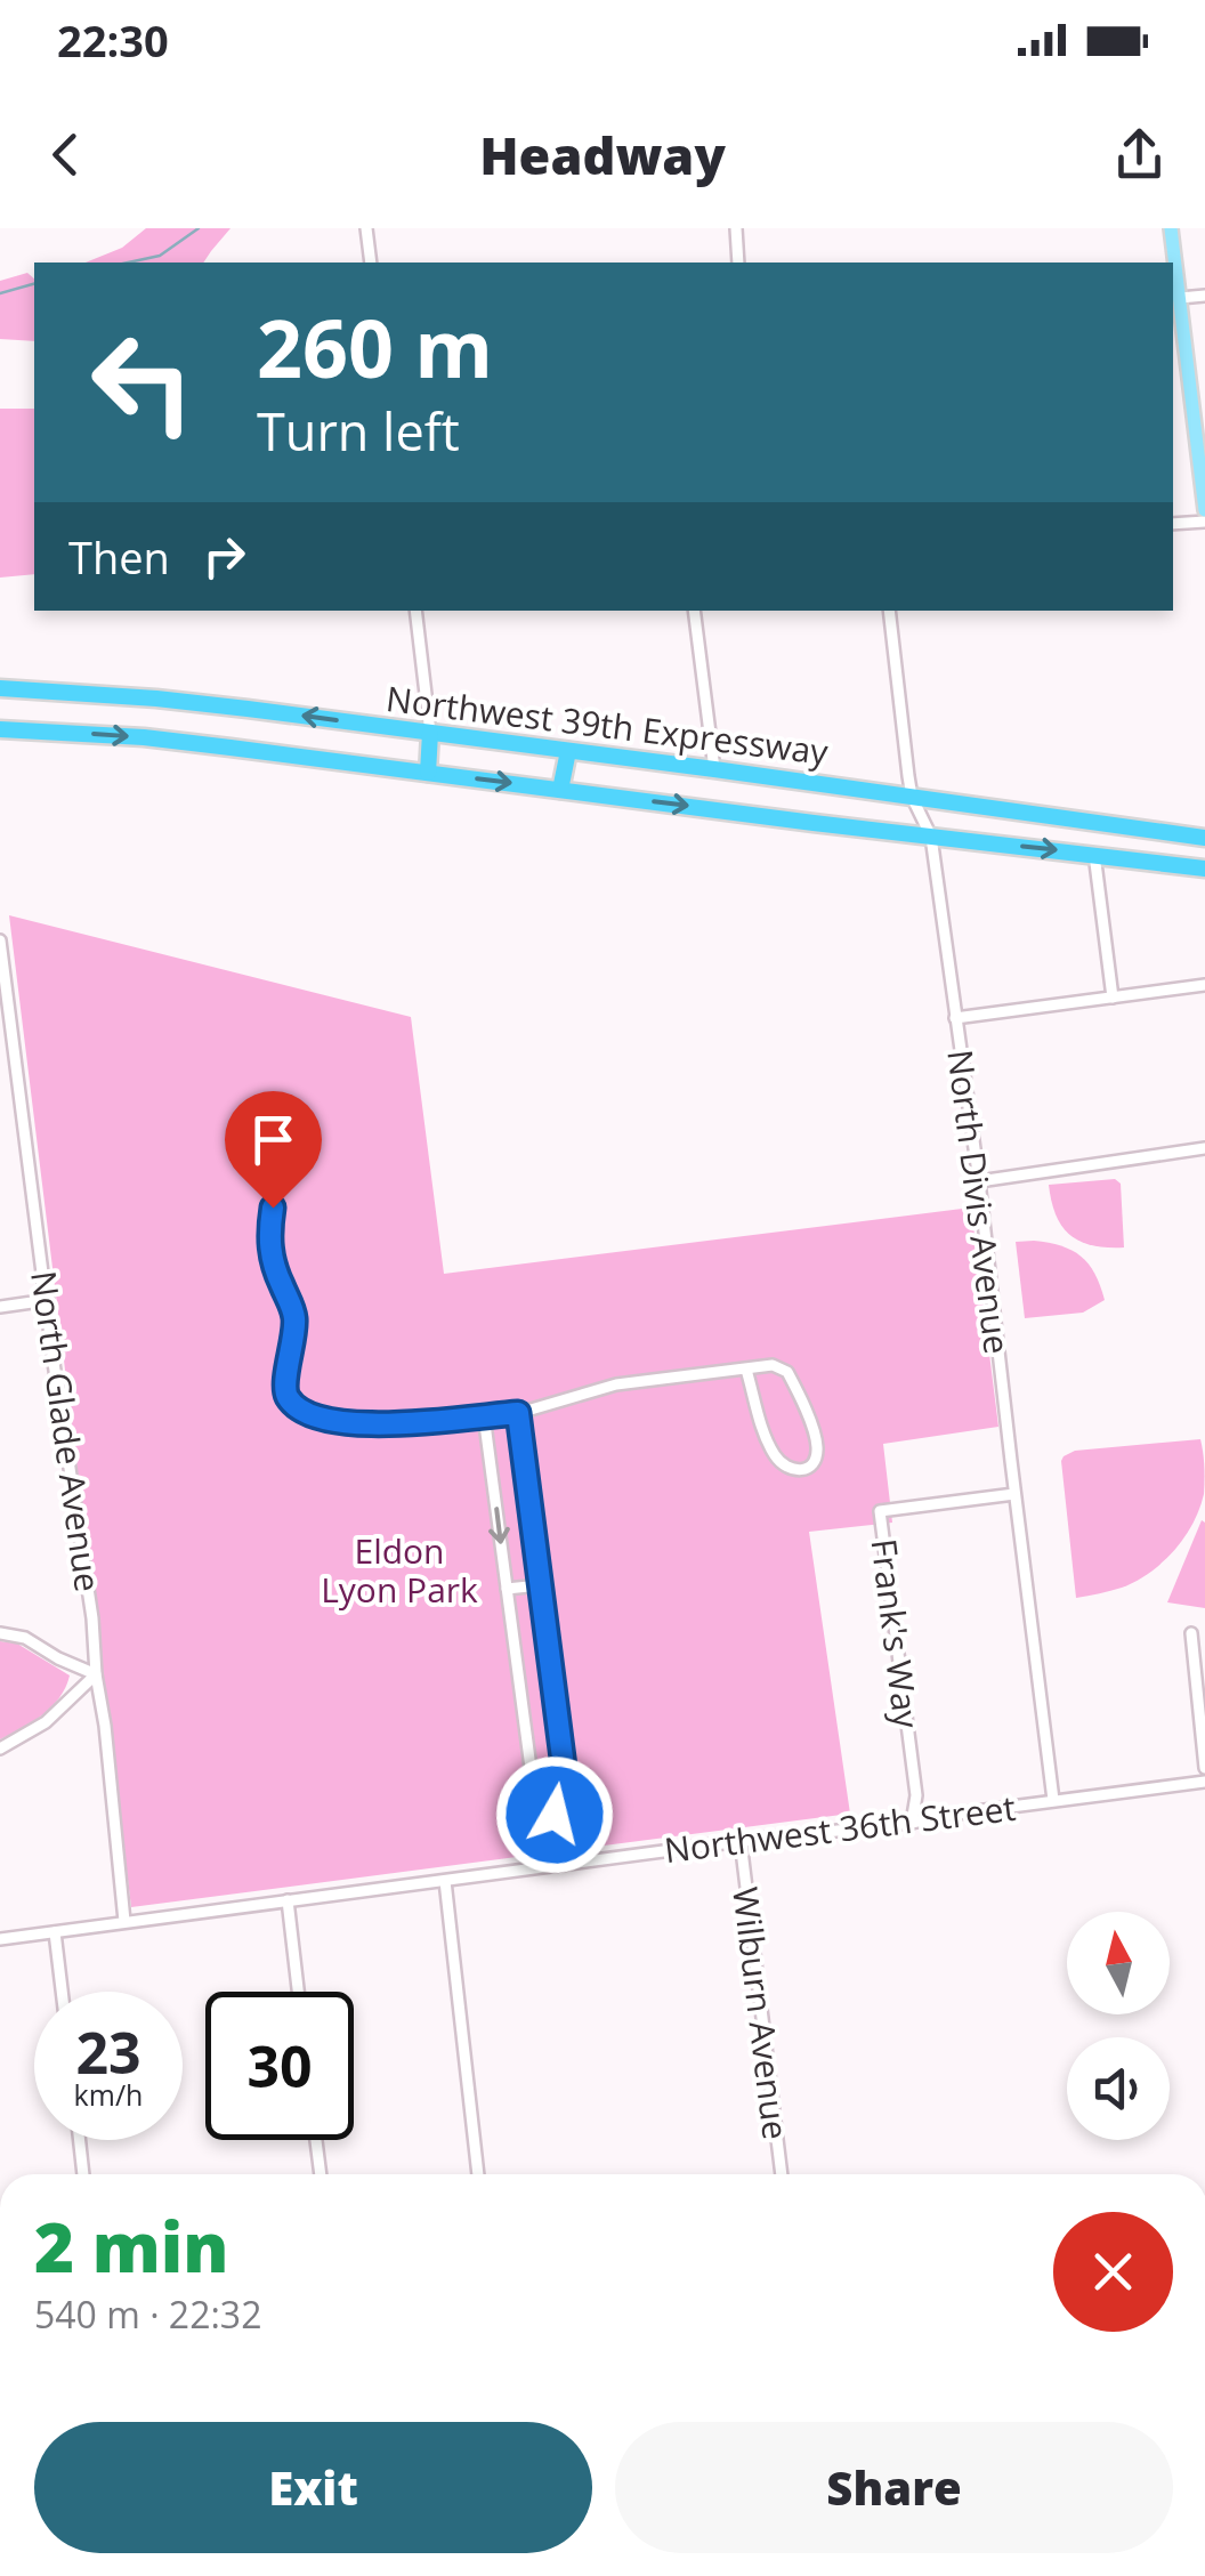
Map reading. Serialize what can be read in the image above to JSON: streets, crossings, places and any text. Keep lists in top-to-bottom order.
{
  "streets": {
    "highway": ["Northwest 39th Expressway"],
    "street": [
      "North Divis Avenue",
      "North Glade Avenue",
      "Frank's Way",
      "Northwest 36th Street",
      "Wilburn Avenue"
    ]
  },
  "crossings": [
    ["Northwest 39th Expressway", "North Divis Avenue"],
    ["North Divis Avenue", "Frank's Way"],
    ["North Divis Avenue", "Northwest 36th Street"],
    ["North Glade Avenue", "Northwest 36th Street"],
    ["Frank's Way", "Northwest 36th Street"],
    ["Northwest 36th Street", "Wilburn Avenue"]
  ],
  "parks": ["Eldon Lyon Park"],
  "north": "top",
  "page": {
    "status": "22:30",
    "header": "Headway",
    "turn": ["260 m", "Turn left"],
    "then": "Then",
    "speed": "23 km/h",
    "limit": "30",
    "heading": ["2 min", "540 m · 22:32"],
    "buttons": ["Exit", "Share"]
  }
}
